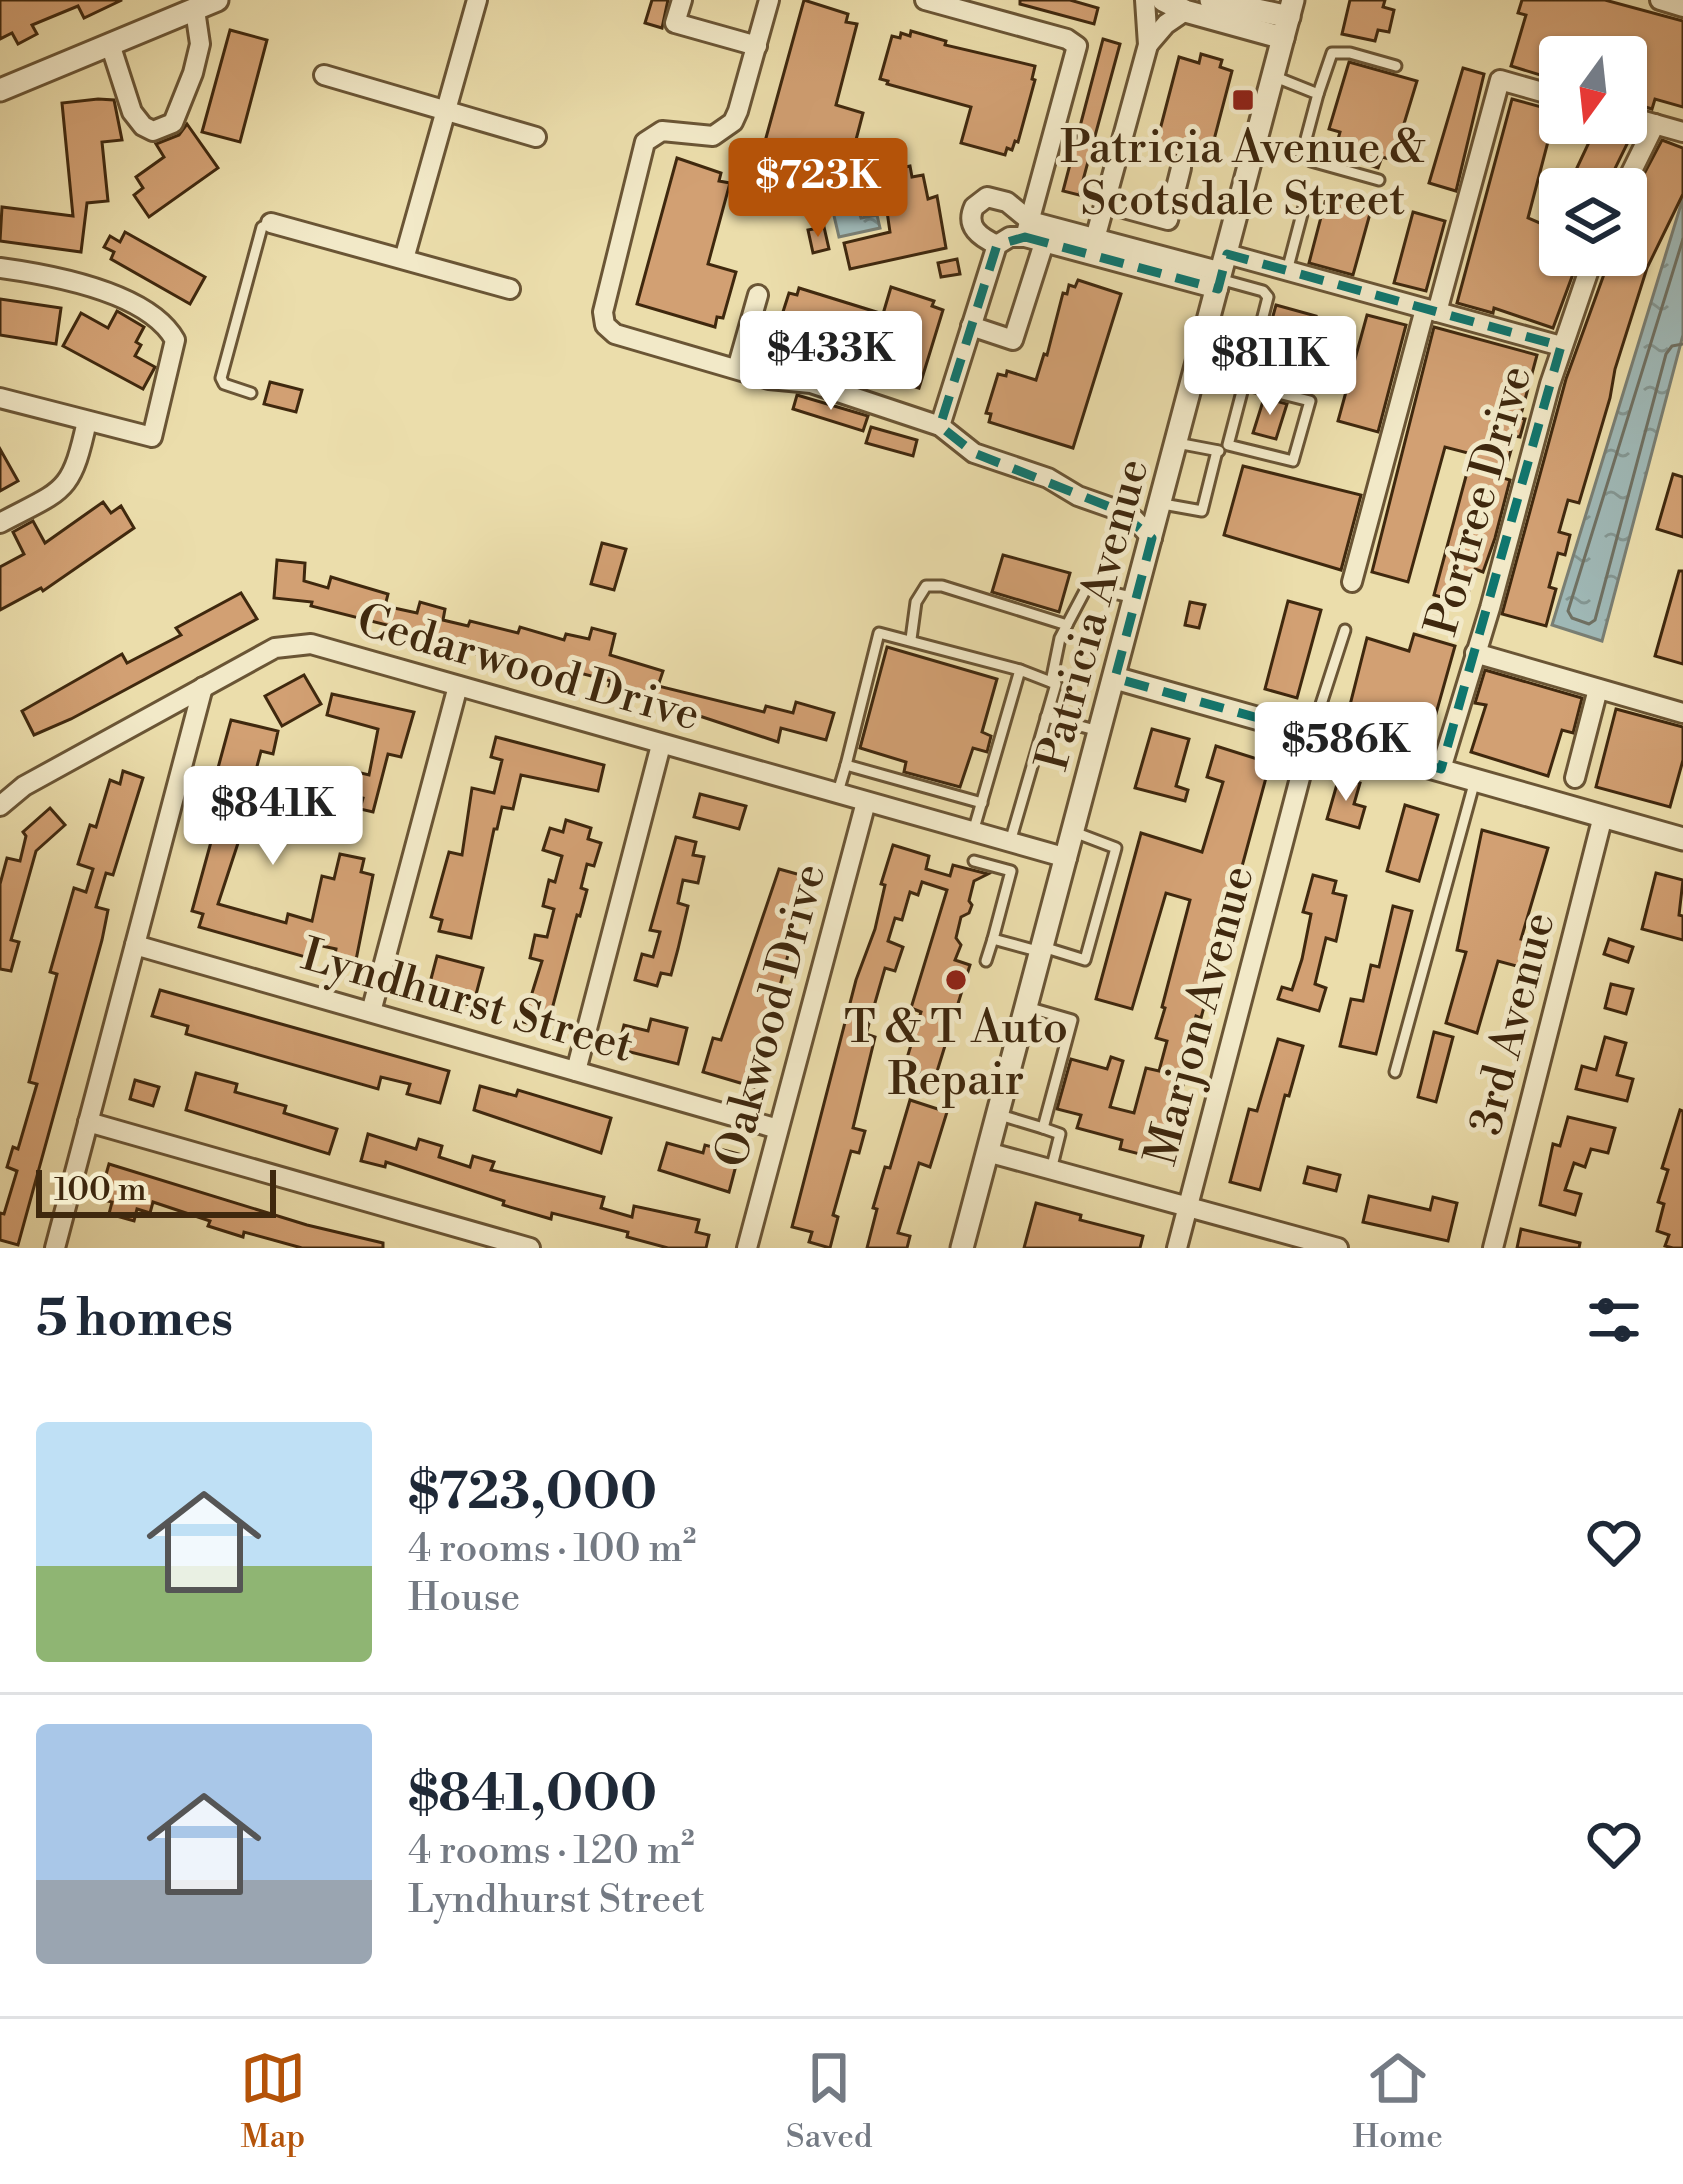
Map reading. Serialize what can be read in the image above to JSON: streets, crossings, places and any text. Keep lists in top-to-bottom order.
{
  "streets": {
    "street": [
      "Portree Drive",
      "Patricia Avenue",
      "Cedarwood Drive",
      "Lyndhurst Street",
      "Oakwood Drive",
      "Marjon Avenue",
      "3rd Avenue"
    ]
  },
  "crossings": [
    ["Patricia Avenue", "Cedarwood Drive"],
    ["Cedarwood Drive", "Oakwood Drive"],
    ["Lyndhurst Street", "Oakwood Drive"]
  ],
  "places": {
    "transit": ["Patricia Avenue & Scotsdale Street"],
    "other": ["T & T Auto Repair"]
  },
  "scale_bar": "100 m",
  "north": "bottom",
  "page": {
    "price": [
      "$723K",
      "$433K",
      "$811K",
      "$586K",
      "$841K"
    ],
    "scale": "100 m",
    "heading": "5 homes",
    "list": [
      {
        "name": "$723,000",
        "note": "4 rooms · 100 m² · House"
      },
      {
        "name": "$841,000",
        "note": "4 rooms · 120 m² · Lyndhurst Street"
      }
    ],
    "tabs": ["Map", "Saved", "Home"]
  }
}
